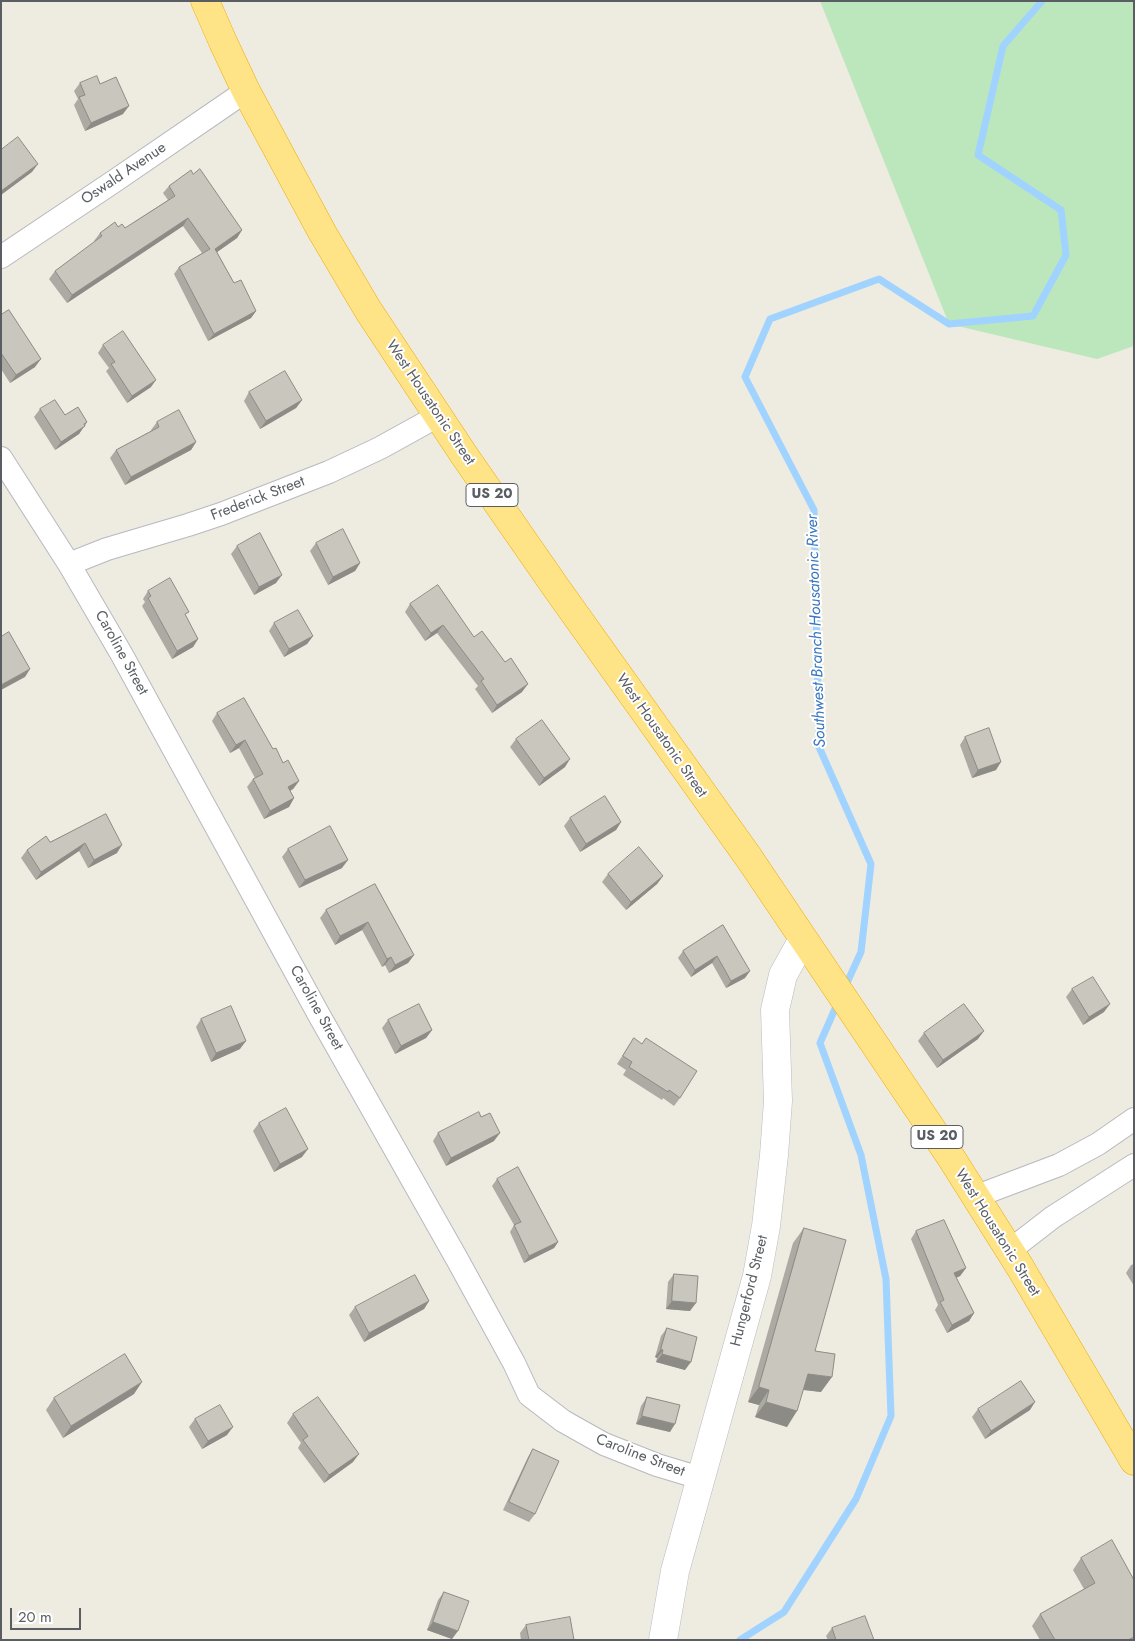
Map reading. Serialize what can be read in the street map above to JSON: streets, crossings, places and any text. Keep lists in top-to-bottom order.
{
  "streets": {
    "highway": ["West Housatonic Street", "US 20"],
    "street": [
      "Oswald Avenue",
      "Frederick Street",
      "Caroline Street",
      "Hungerford Street"
    ]
  },
  "crossings": [
    ["Oswald Avenue", "West Housatonic Street"],
    ["West Housatonic Street", "Frederick Street"],
    ["West Housatonic Street", "Hungerford Street"],
    ["Frederick Street", "Caroline Street"],
    ["Caroline Street", "Hungerford Street"]
  ],
  "water": ["Southwest Branch Housatonic River"],
  "scale_bar": "20 m"
}
